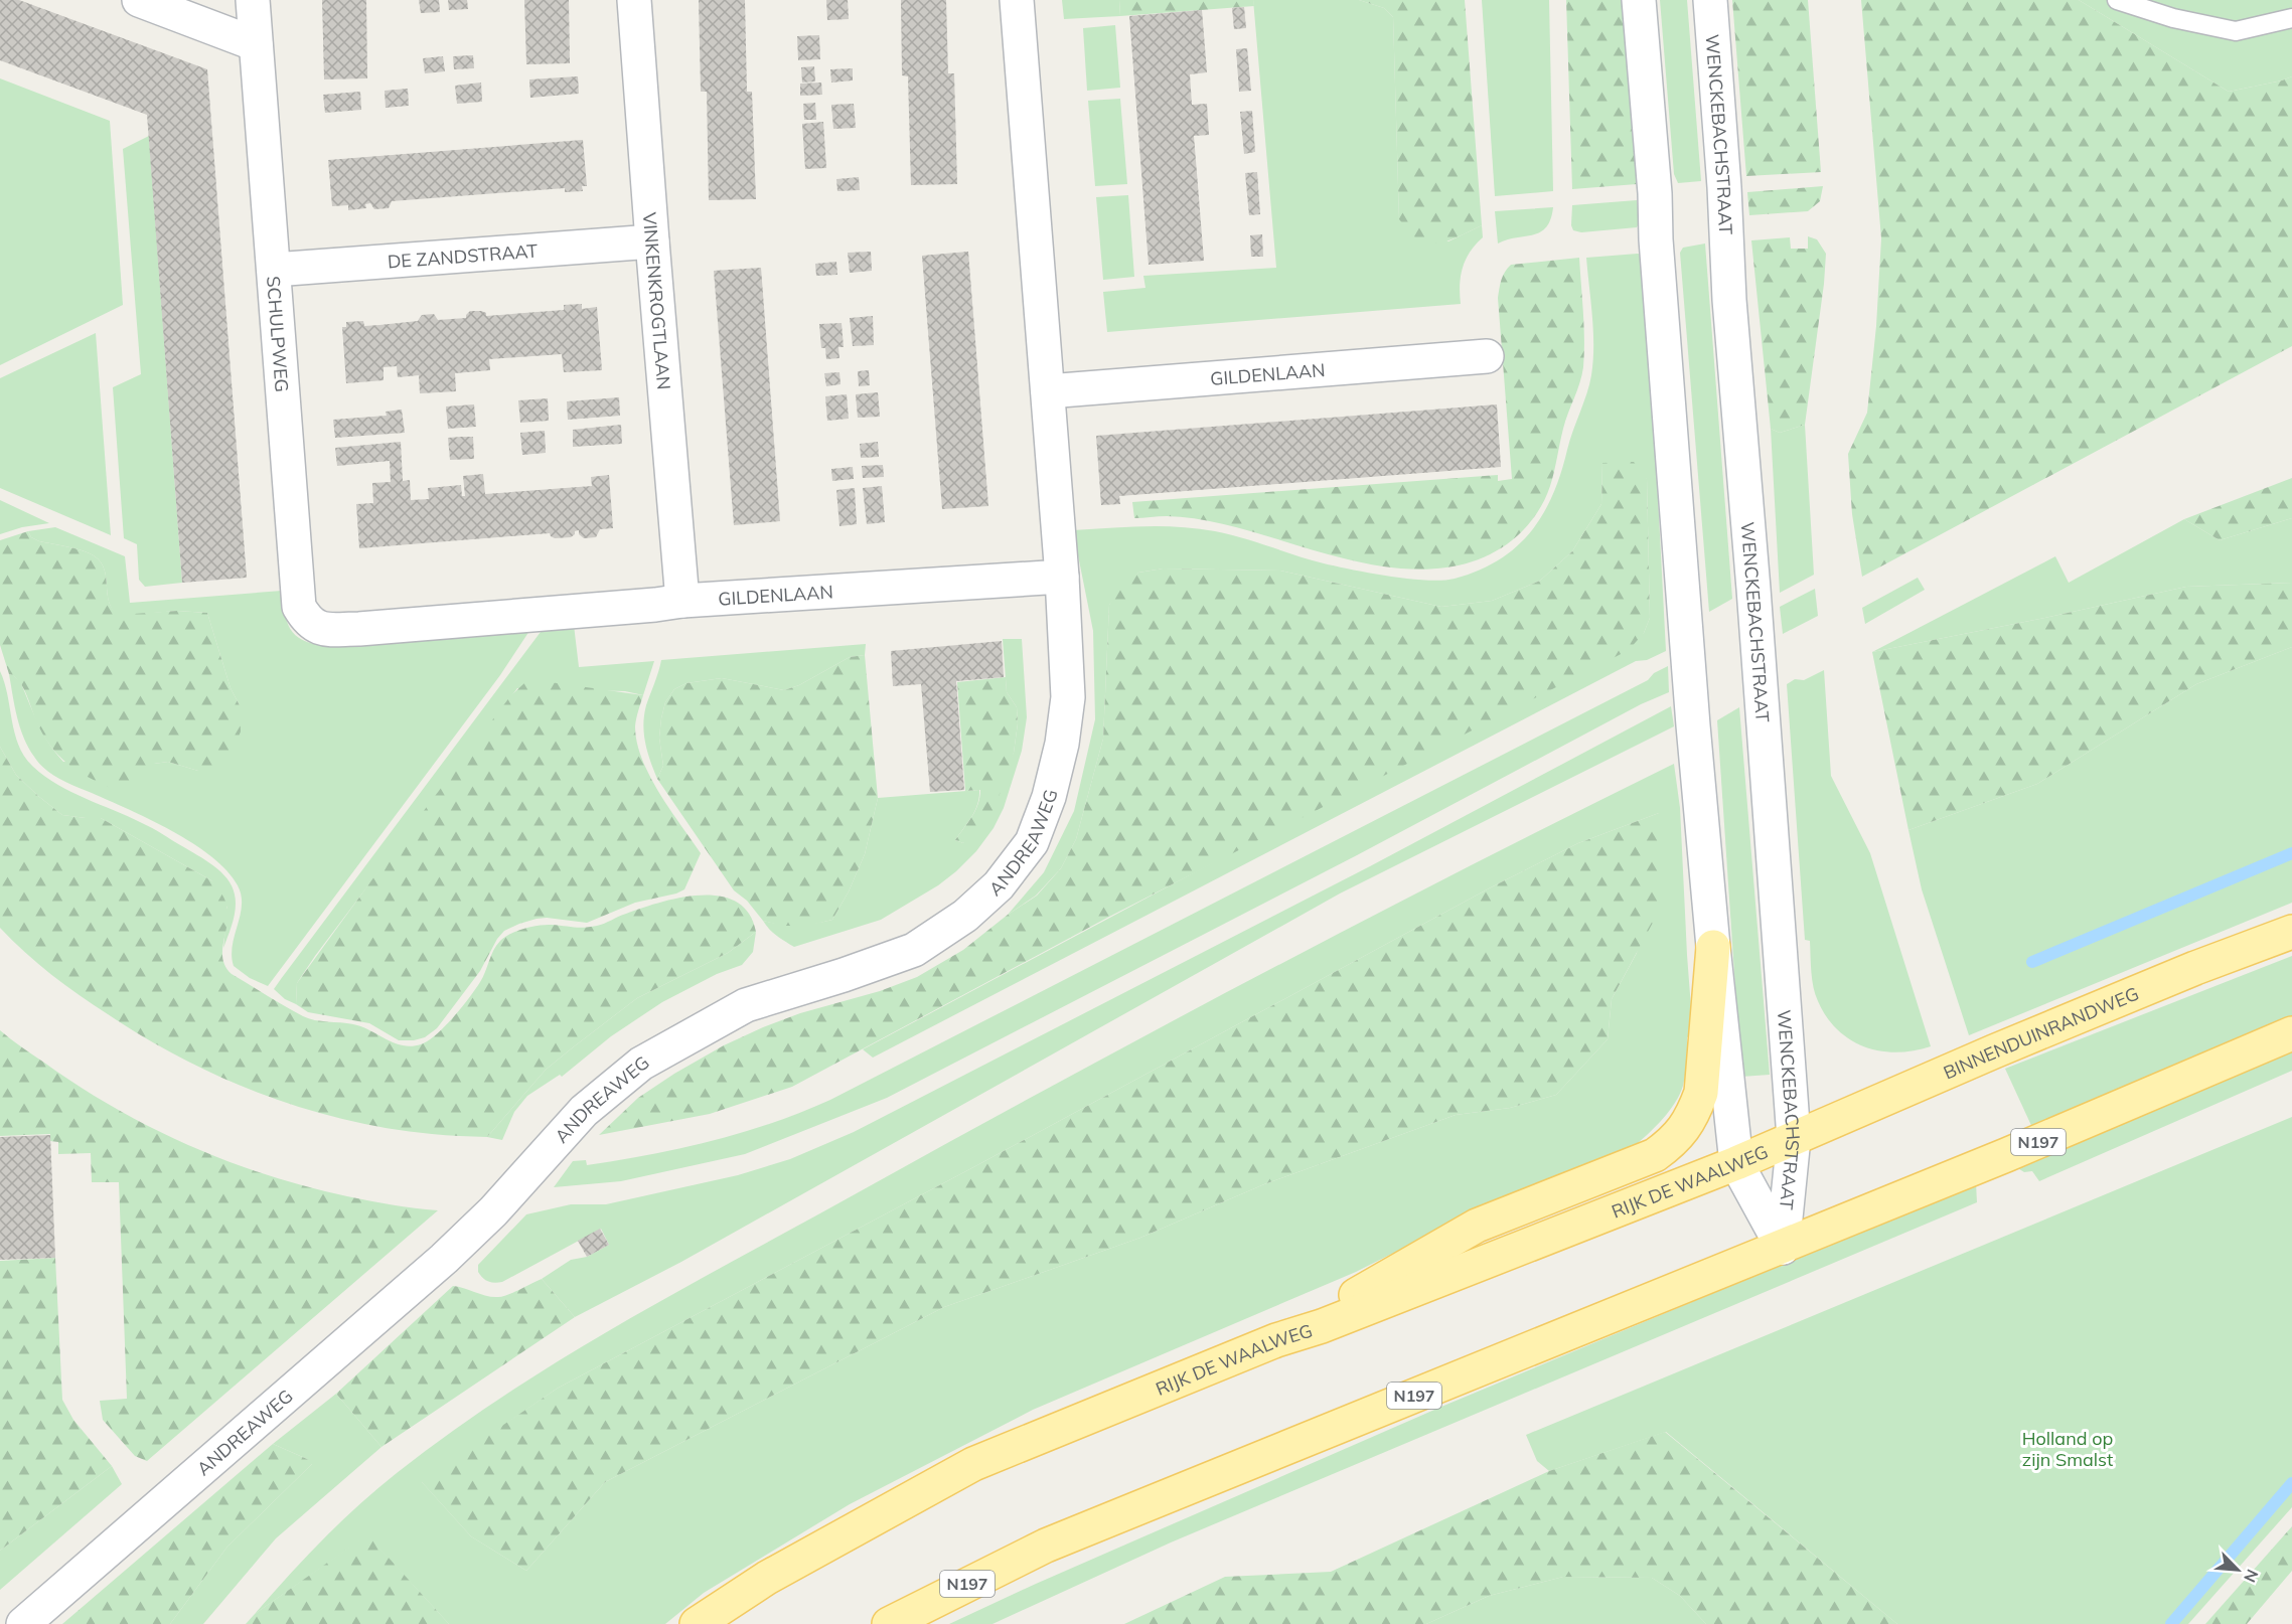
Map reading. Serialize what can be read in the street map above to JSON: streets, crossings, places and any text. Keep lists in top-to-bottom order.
{
  "streets": {
    "main road": ["BINNENDUINRANDWEG", "N197", "RIJK DE WAALWEG"],
    "street": [
      "WENCKEBACHSTRAAT",
      "DE ZANDSTRAAT",
      "VINKENKROGTLAAN",
      "SCHULPWEG",
      "GILDENLAAN",
      "ANDREAWEG"
    ]
  },
  "crossings": [
    ["WENCKEBACHSTRAAT", "BINNENDUINRANDWEG"],
    ["WENCKEBACHSTRAAT", "N197"],
    ["WENCKEBACHSTRAAT", "RIJK DE WAALWEG"],
    ["DE ZANDSTRAAT", "VINKENKROGTLAAN"],
    ["DE ZANDSTRAAT", "SCHULPWEG"],
    ["VINKENKROGTLAAN", "GILDENLAAN"],
    ["SCHULPWEG", "GILDENLAAN"],
    ["GILDENLAAN", "ANDREAWEG"],
    ["BINNENDUINRANDWEG", "RIJK DE WAALWEG"]
  ],
  "parks": ["Holland op zijn Smalst"],
  "north": "bottom right"
}
